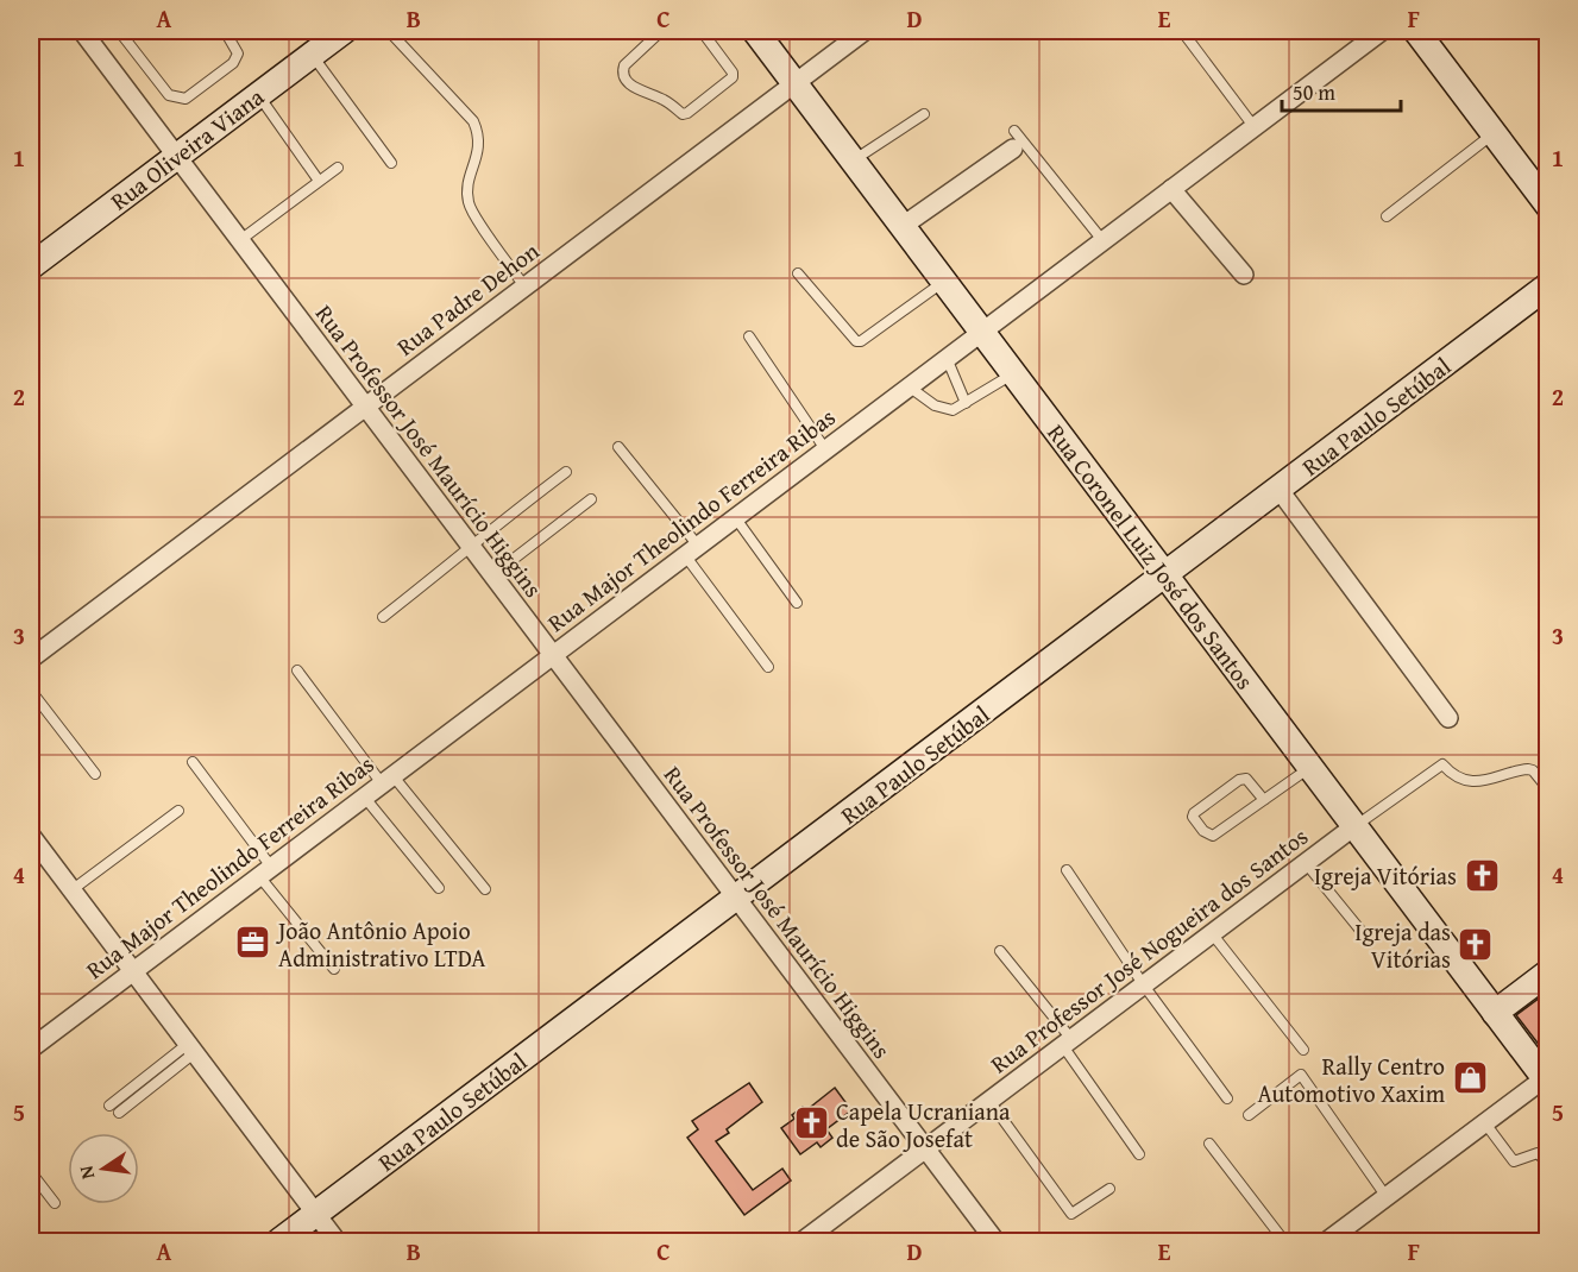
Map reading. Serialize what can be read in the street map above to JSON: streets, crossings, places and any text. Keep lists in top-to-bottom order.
{
  "streets": {
    "main road": ["Rua Oliveira Viana", "Rua Paulo Setúbal", "Rua Coronel Luiz José dos Santos"],
    "street": [
      "Rua Padre Dehon",
      "Rua Professor José Maurício Higgins",
      "Rua Major Theolindo Ferreira Ribas",
      "Rua Professor José Nogueira dos Santos"
    ]
  },
  "crossings": [
    ["Rua Oliveira Viana", "Rua Professor José Maurício Higgins"],
    ["Rua Padre Dehon", "Rua Professor José Maurício Higgins"],
    ["Rua Padre Dehon", "Rua Coronel Luiz José dos Santos"],
    ["Rua Paulo Setúbal", "Rua Professor José Maurício Higgins"],
    ["Rua Paulo Setúbal", "Rua Coronel Luiz José dos Santos"],
    ["Rua Professor José Maurício Higgins", "Rua Major Theolindo Ferreira Ribas"],
    ["Rua Professor José Maurício Higgins", "Rua Professor José Nogueira dos Santos"],
    ["Rua Major Theolindo Ferreira Ribas", "Rua Coronel Luiz José dos Santos"],
    ["Rua Coronel Luiz José dos Santos", "Rua Professor José Nogueira dos Santos"]
  ],
  "places": {
    "church": ["Igreja Vitórias", "Igreja das Vitórias", "Capela Ucraniana de São Josefat"],
    "office": ["João Antônio Apoio Administrativo LTDA"],
    "shop": ["Rally Centro Automotivo Xaxim"]
  },
  "scale_bar": "50 m",
  "north": "left",
  "grid": {
    "columns": [
      "A",
      "B",
      "C",
      "D",
      "E",
      "F"
    ],
    "rows": [
      "1",
      "2",
      "3",
      "4",
      "5"
    ]
  }
}
